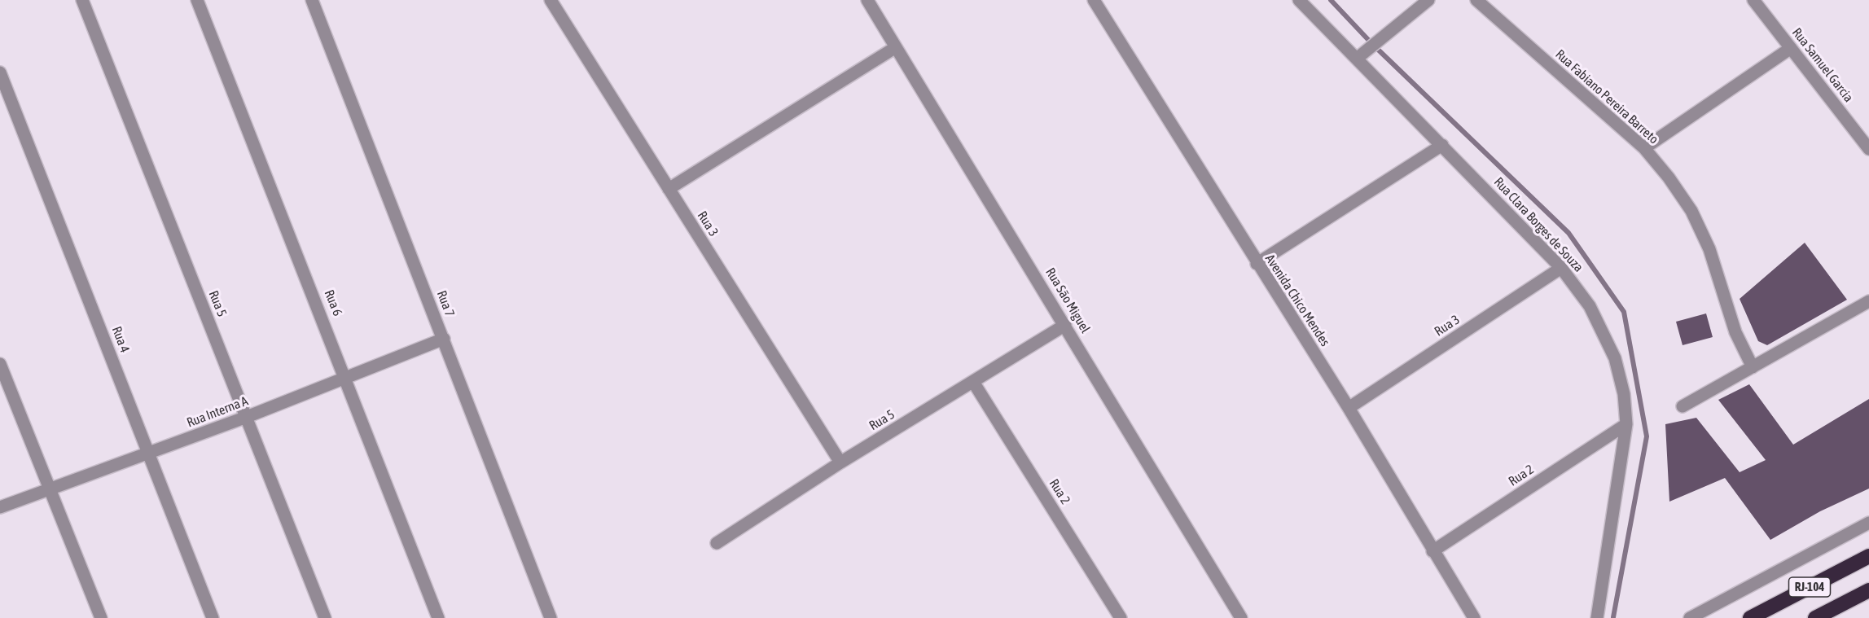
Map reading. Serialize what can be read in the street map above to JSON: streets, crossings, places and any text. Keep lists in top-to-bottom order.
{
  "streets": {
    "highway": ["RJ-104"],
    "street": [
      "Rua Samuel Garcia",
      "Rua Fabiano Pereira Barreto",
      "Rua 3",
      "Rua Clara Borges de Souza",
      "Rua São Miguel",
      "Avenida Chico Mendes",
      "Rua 6",
      "Rua 5",
      "Rua 7",
      "Rua 4",
      "Rua Interna A",
      "Rua 2"
    ]
  },
  "crossings": [
    ["Rua 3", "Rua Clara Borges de Souza"],
    ["Rua 3", "Avenida Chico Mendes"],
    ["Rua 3", "Rua 5"],
    ["Rua Clara Borges de Souza", "Rua 2"],
    ["Rua São Miguel", "Rua 5"],
    ["Avenida Chico Mendes", "Rua 2"],
    ["Rua 6", "Rua Interna A"],
    ["Rua 5", "Rua Interna A"],
    ["Rua 5", "Rua 2"],
    ["Rua 7", "Rua Interna A"],
    ["Rua 4", "Rua Interna A"]
  ]
}
